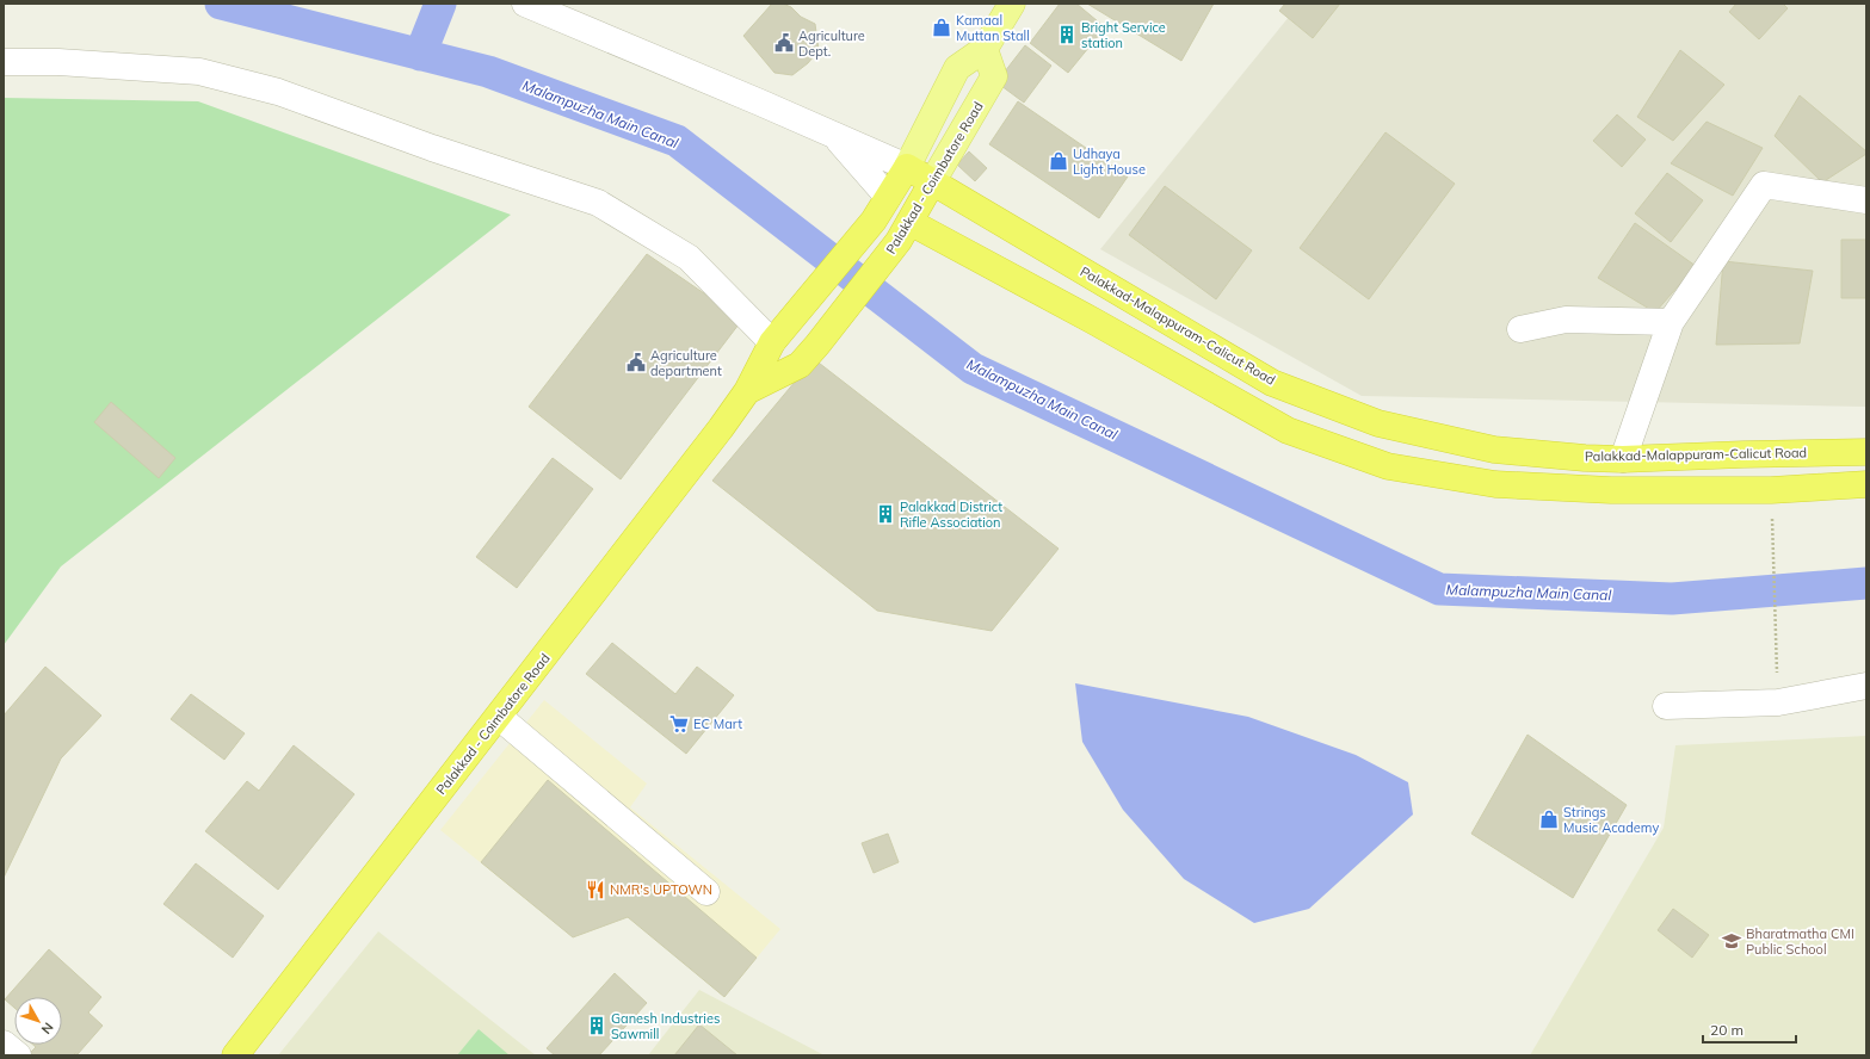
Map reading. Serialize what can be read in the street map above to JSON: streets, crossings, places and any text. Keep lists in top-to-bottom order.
{
  "streets": {
    "highway": ["Palakkad - Coimbatore Road", "Palakkad-Malappuram-Calicut Road"]
  },
  "crossings": [
    ["Palakkad - Coimbatore Road", "Palakkad-Malappuram-Calicut Road"]
  ],
  "water": ["Malampuzha Main Canal"],
  "places": {
    "shop": ["Kamaal Muttan Stall", "Udhaya Light House", "Strings Music Academy"],
    "building": ["Bright Service station", "Palakkad District Rifle Association", "Ganesh Industries Sawmill"],
    "public building": ["Agriculture Dept.", "Agriculture department"],
    "supermarket": ["EC Mart"],
    "restaurant": ["NMR's UPTOWN"],
    "school or university": ["Bharatmatha CMI Public School"]
  },
  "scale_bar": "20 m",
  "north": "bottom right"
}
